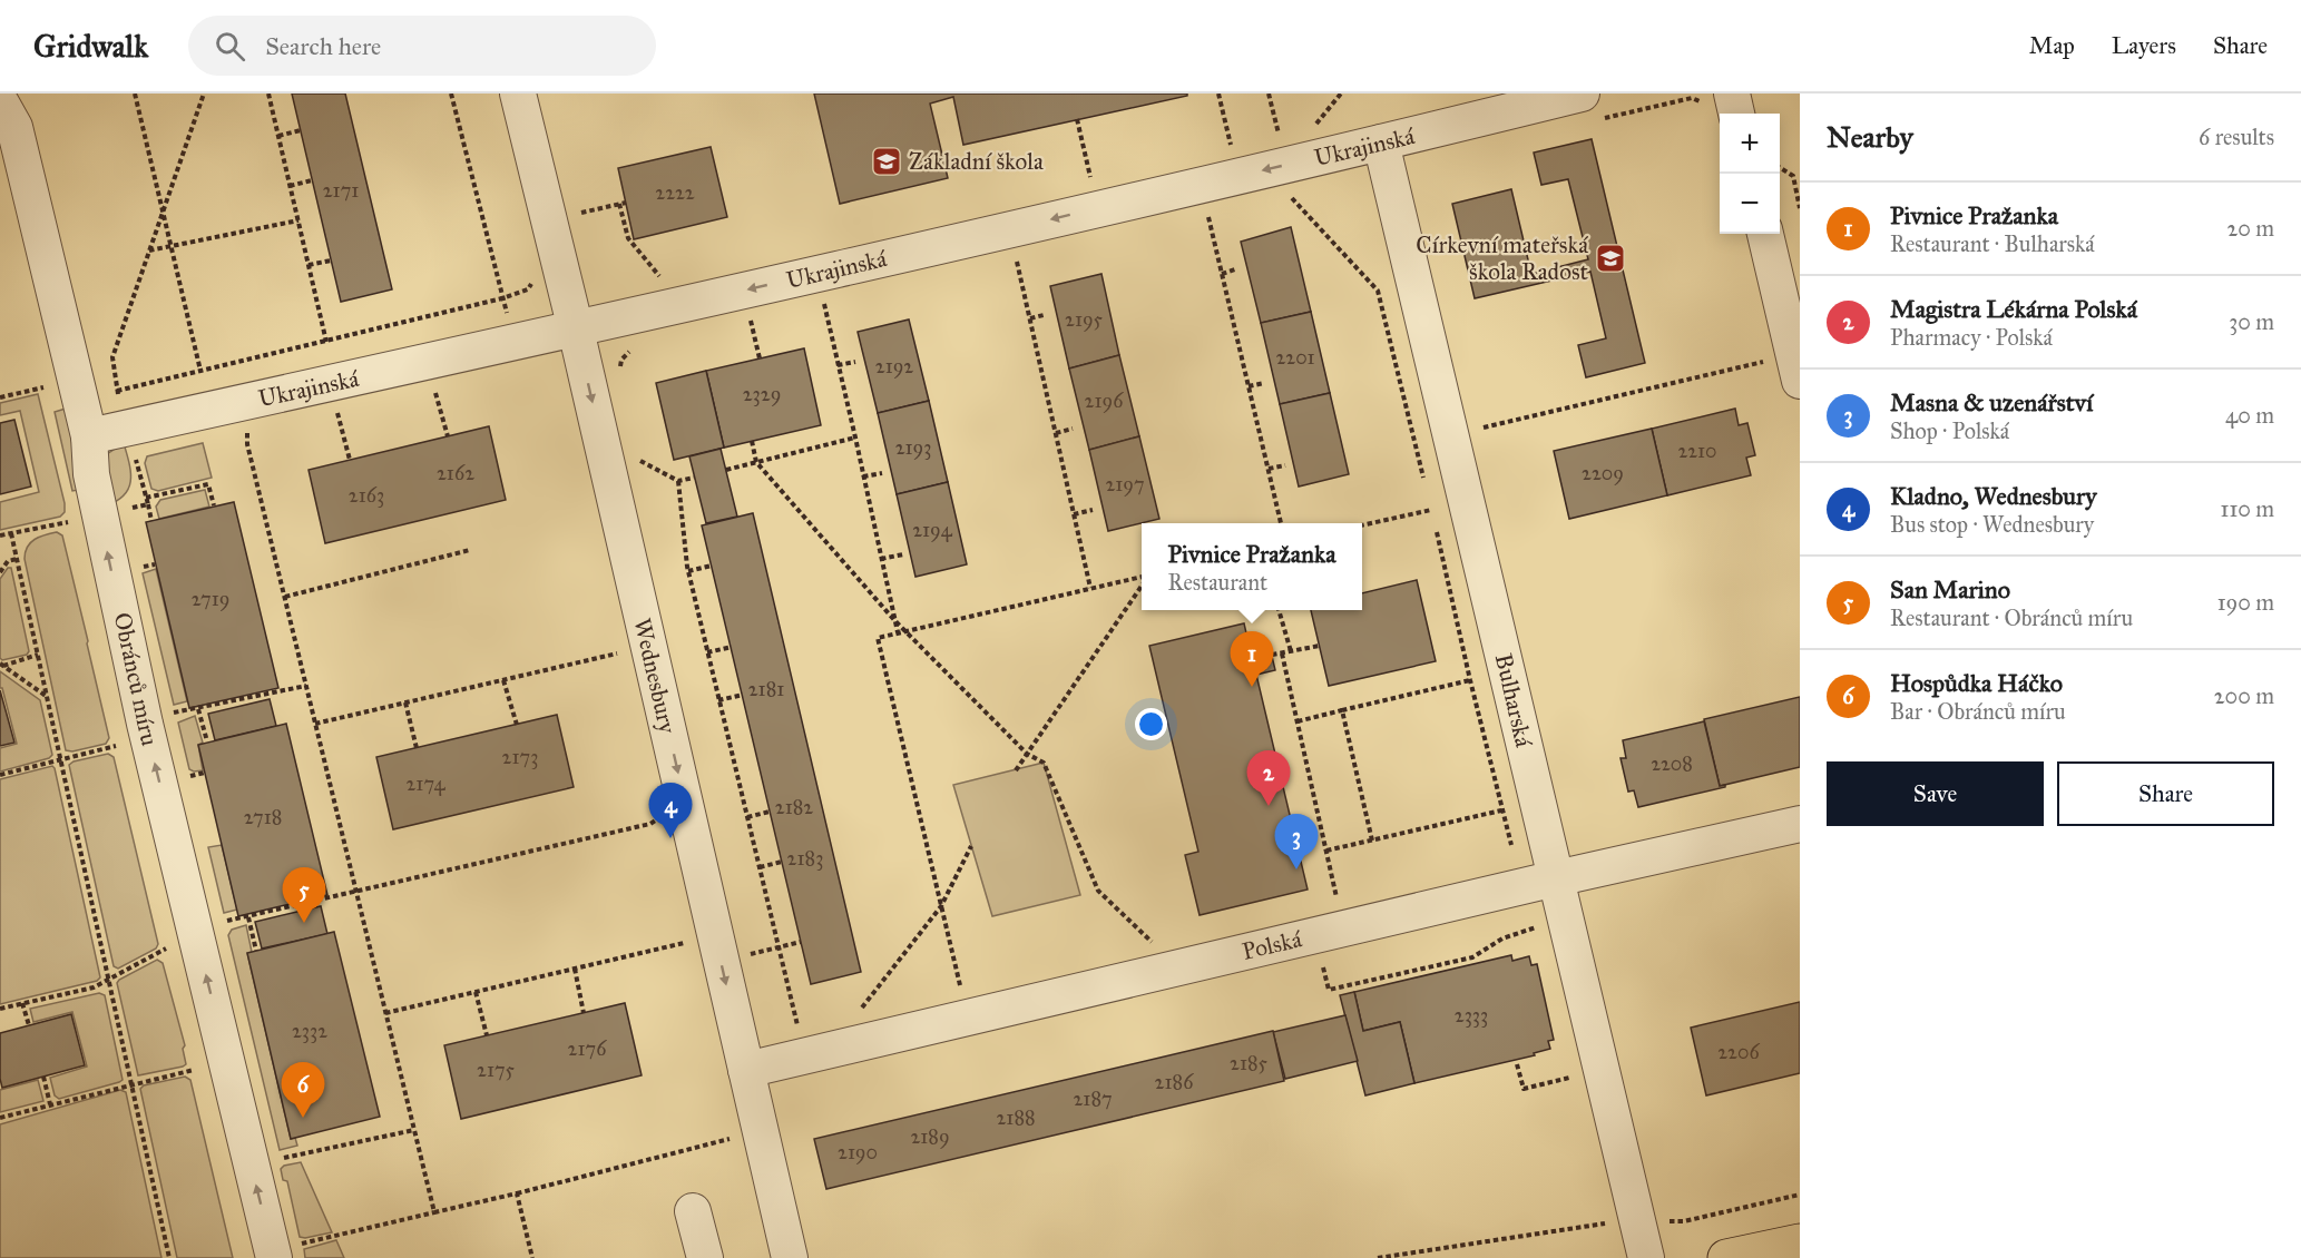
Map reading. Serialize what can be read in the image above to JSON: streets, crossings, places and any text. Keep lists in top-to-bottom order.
{
  "streets": {
    "street": [
      "Ukrajinská",
      "Wednesbury",
      "Obránců míru",
      "Bulharská",
      "Polská"
    ]
  },
  "crossings": [
    ["Ukrajinská", "Wednesbury"],
    ["Ukrajinská", "Obránců míru"],
    ["Ukrajinská", "Bulharská"],
    ["Wednesbury", "Polská"],
    ["Bulharská", "Polská"]
  ],
  "one_way": ["Ukrajinská", "Wednesbury", "Obránců míru"],
  "places": {
    "school or university": ["Základní škola", "Církevní mateřská škola Radost"]
  },
  "house_numbers": [
    "2171",
    "2222",
    "2195",
    "2201",
    "2192",
    "2329",
    "2196",
    "2193",
    "2210",
    "2162",
    "2209",
    "2197",
    "2163",
    "2194",
    "2719",
    "2181",
    "2173",
    "2208",
    "2174",
    "2182",
    "2718",
    "2183",
    "2333",
    "2332",
    "2176",
    "2206",
    "2185",
    "2175",
    "2186",
    "2187",
    "2188",
    "2189",
    "2190"
  ],
  "page": {
    "header": "Gridwalk",
    "search": "Search here",
    "nav": ["Map", "Layers", "Share"],
    "heading": ["Nearby", "6 results"],
    "map_buttons": ["+", "−"],
    "list": [
      {
        "mark": "1",
        "name": "Pivnice Pražanka",
        "note": "Restaurant · Bulharská",
        "value": "20 m"
      },
      {
        "mark": "2",
        "name": "Magistra Lékárna Polská",
        "note": "Pharmacy · Polská",
        "value": "30 m"
      },
      {
        "mark": "3",
        "name": "Masna & uzenářství",
        "note": "Shop · Polská",
        "value": "40 m"
      },
      {
        "mark": "4",
        "name": "Kladno, Wednesbury",
        "note": "Bus stop · Wednesbury",
        "value": "110 m"
      },
      {
        "mark": "5",
        "name": "San Marino",
        "note": "Restaurant · Obránců míru",
        "value": "190 m"
      },
      {
        "mark": "6",
        "name": "Hospůdka Háčko",
        "note": "Bar · Obránců míru",
        "value": "200 m"
      }
    ],
    "popup": ["Pivnice Pražanka", "Restaurant"],
    "pins": [
      "1",
      "2",
      "4",
      "3",
      "5",
      "6"
    ],
    "buttons": ["Save", "Share"]
  }
}
